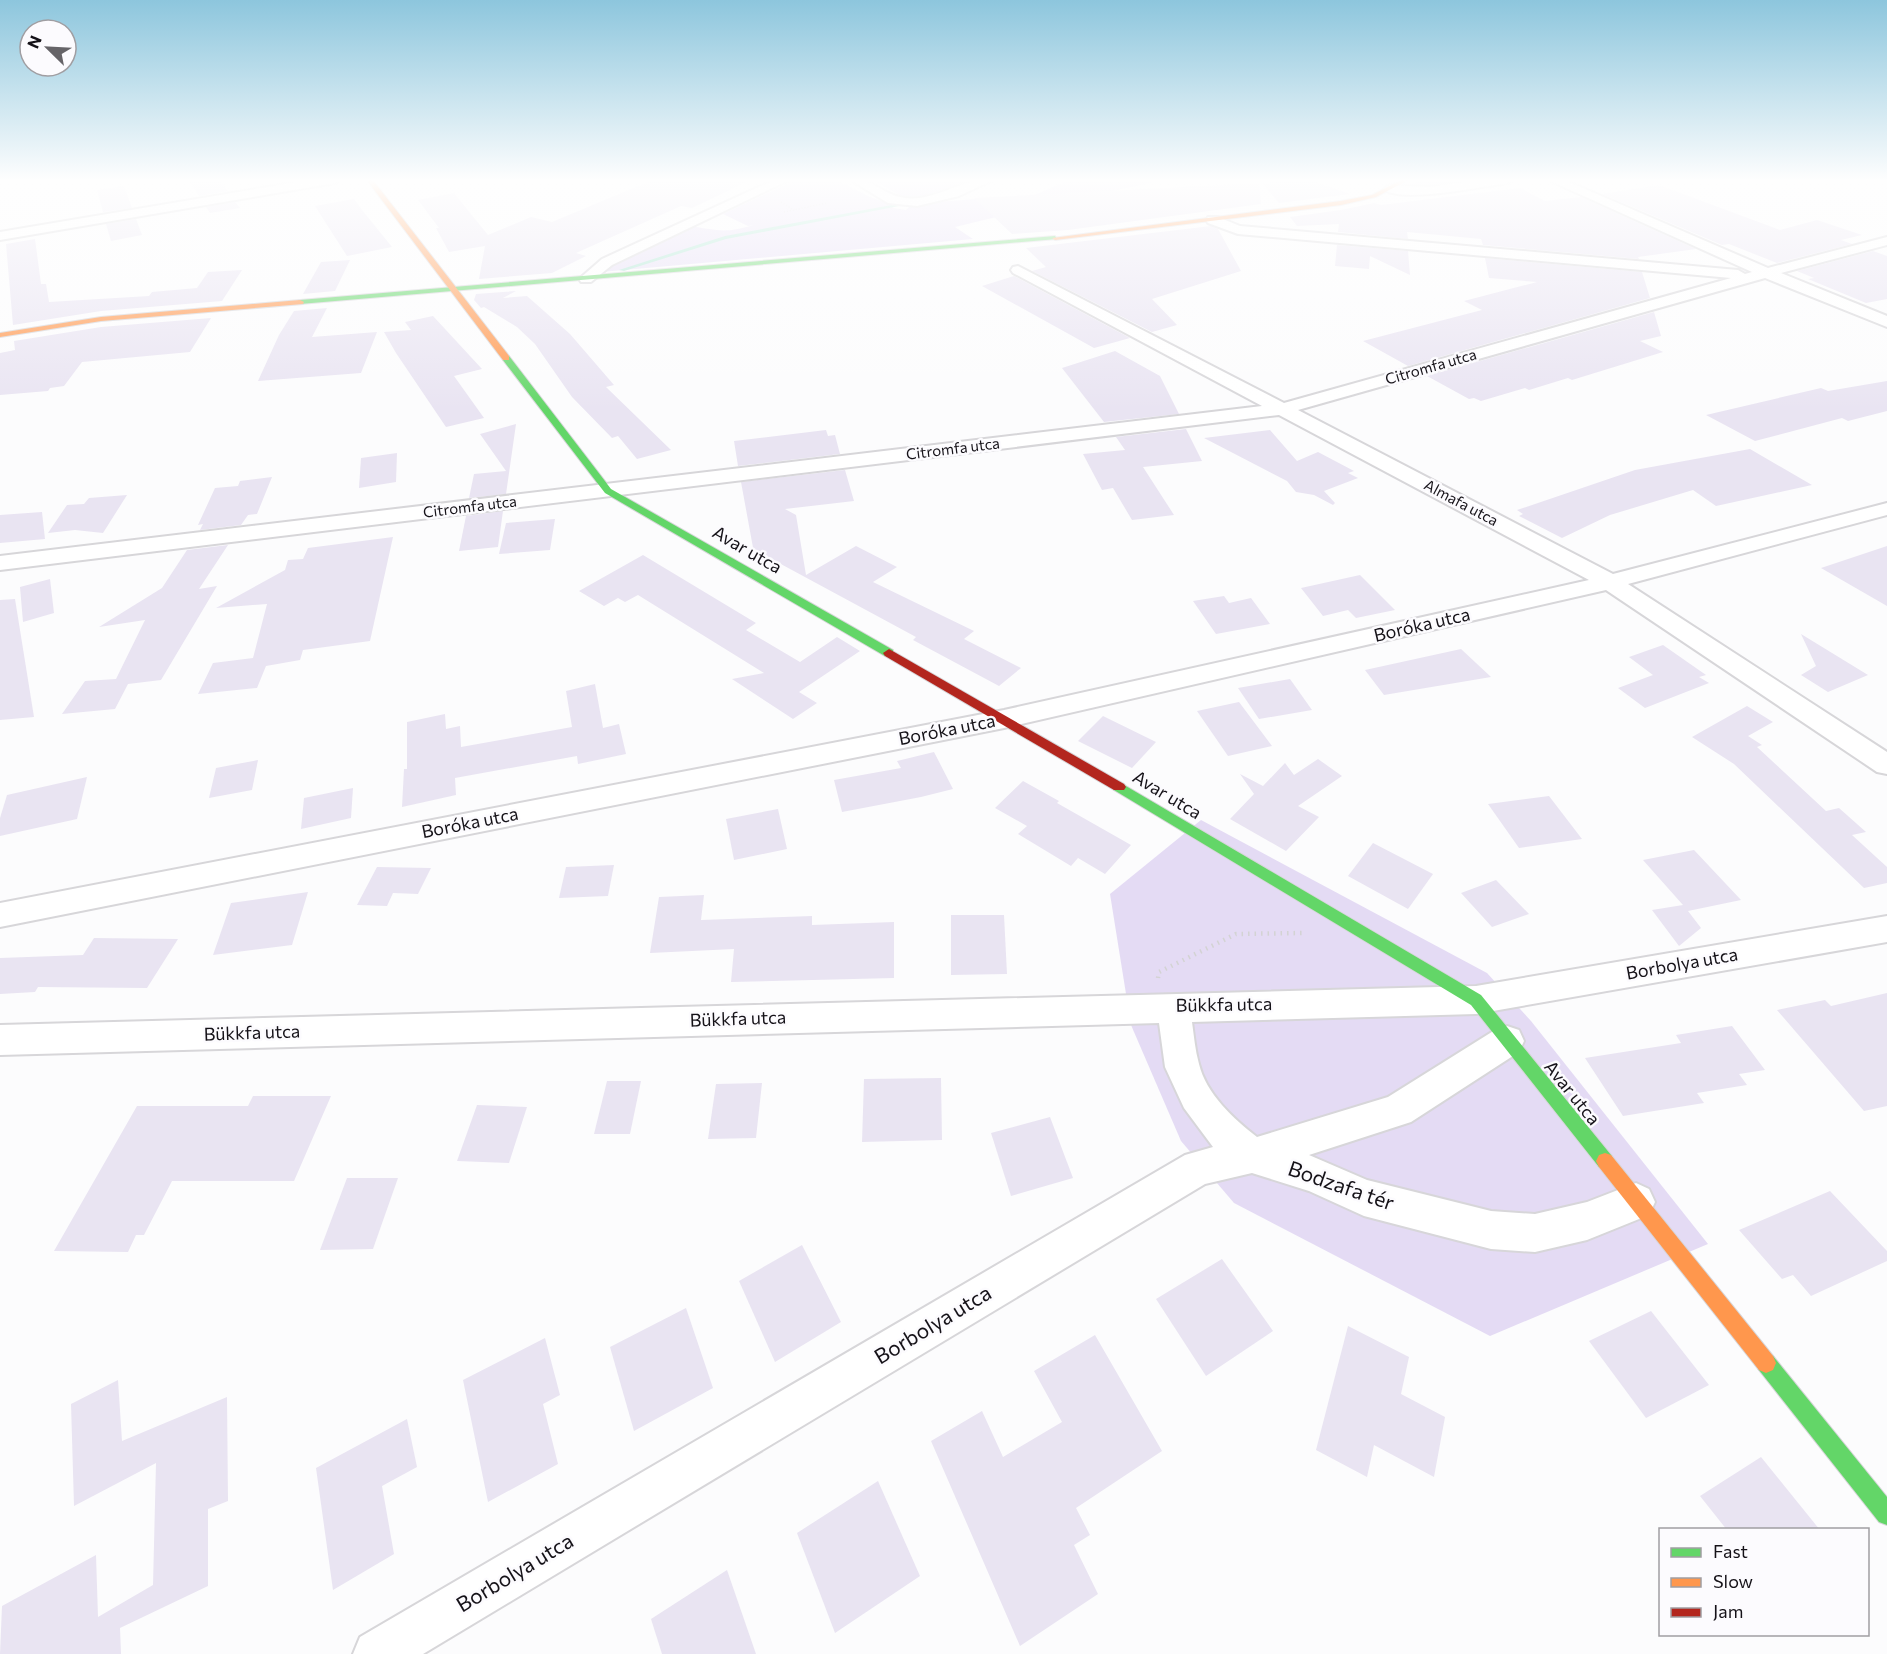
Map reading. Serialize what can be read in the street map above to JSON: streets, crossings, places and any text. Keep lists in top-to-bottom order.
{
  "streets": {
    "street": [
      "Citromfa utca",
      "Almafa utca",
      "Avar utca",
      "Boróka utca",
      "Borbolya utca",
      "Bükkfa utca",
      "Bodzafa tér"
    ]
  },
  "crossings": [
    ["Citromfa utca", "Almafa utca"],
    ["Citromfa utca", "Avar utca"],
    ["Almafa utca", "Boróka utca"],
    ["Avar utca", "Boróka utca"],
    ["Avar utca", "Borbolya utca"],
    ["Avar utca", "Bükkfa utca"],
    ["Avar utca", "Bodzafa tér"],
    ["Borbolya utca", "Bükkfa utca"],
    ["Borbolya utca", "Bodzafa tér"],
    ["Bükkfa utca", "Bodzafa tér"]
  ],
  "legend": ["Fast", "Slow", "Jam"],
  "north": "top left"
}
